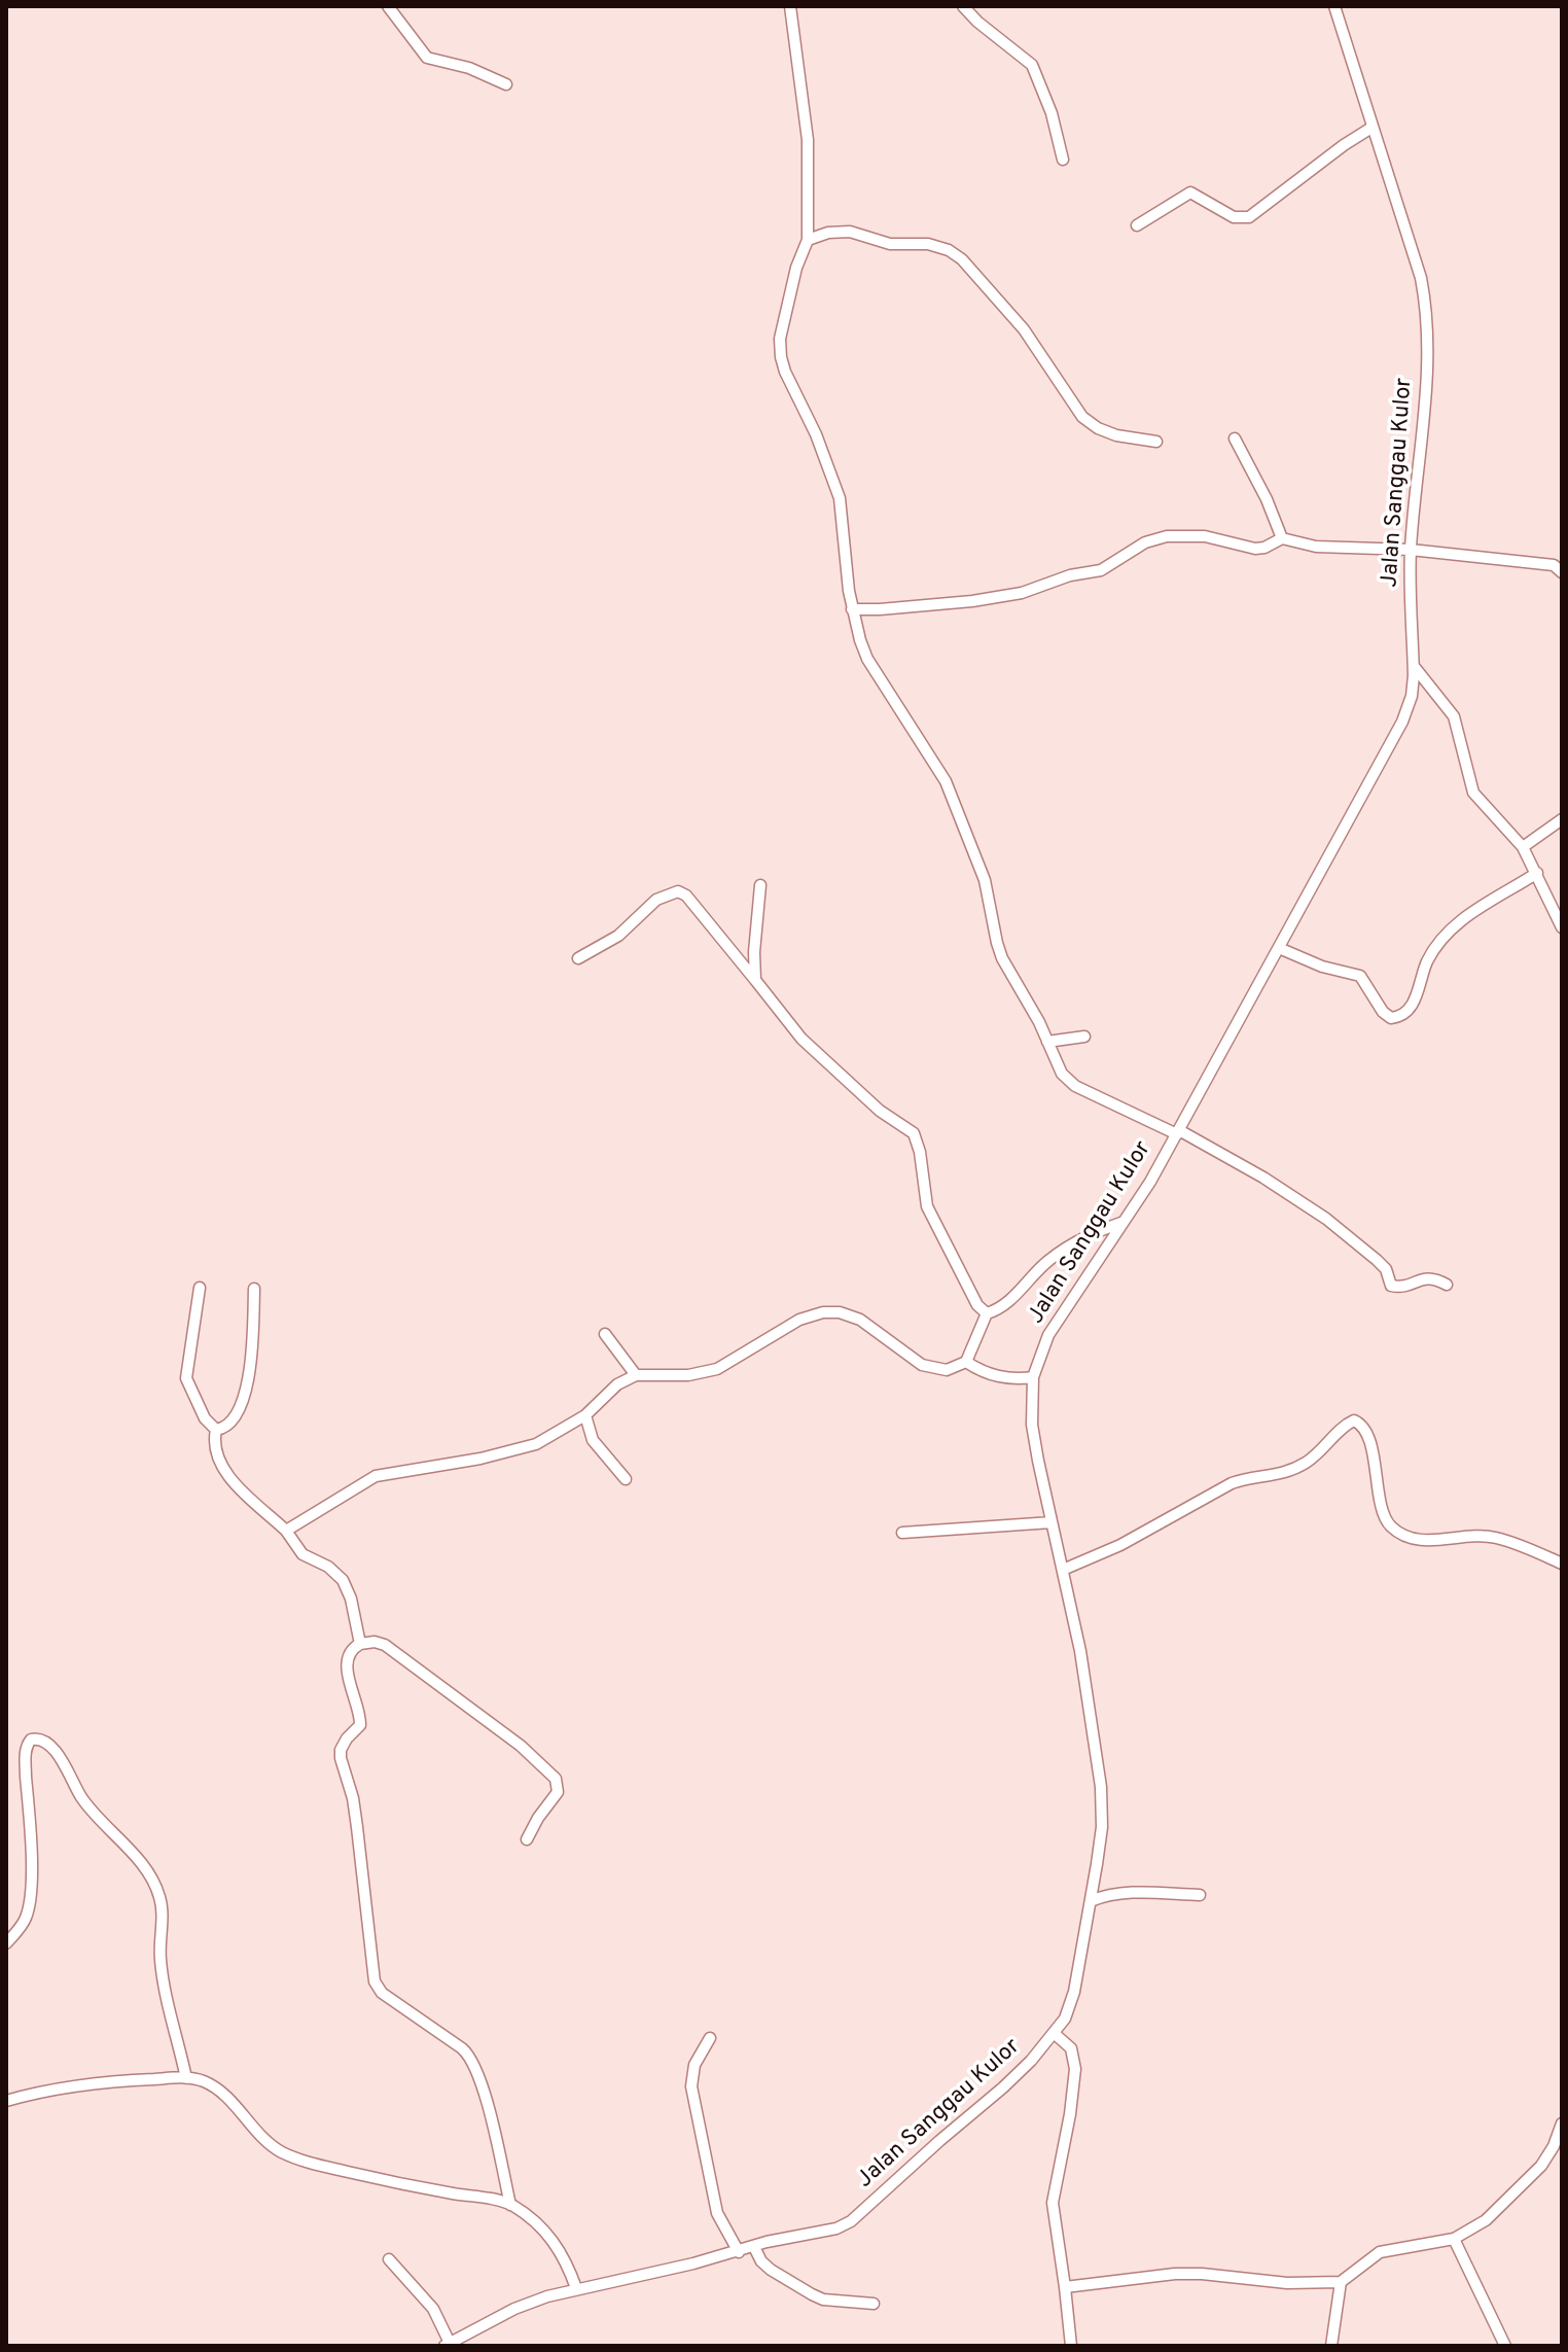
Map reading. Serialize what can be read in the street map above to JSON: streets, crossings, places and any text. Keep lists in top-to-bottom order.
{
  "streets": {
    "street": ["Jalan Sanggau Kulor"]
  }
}
